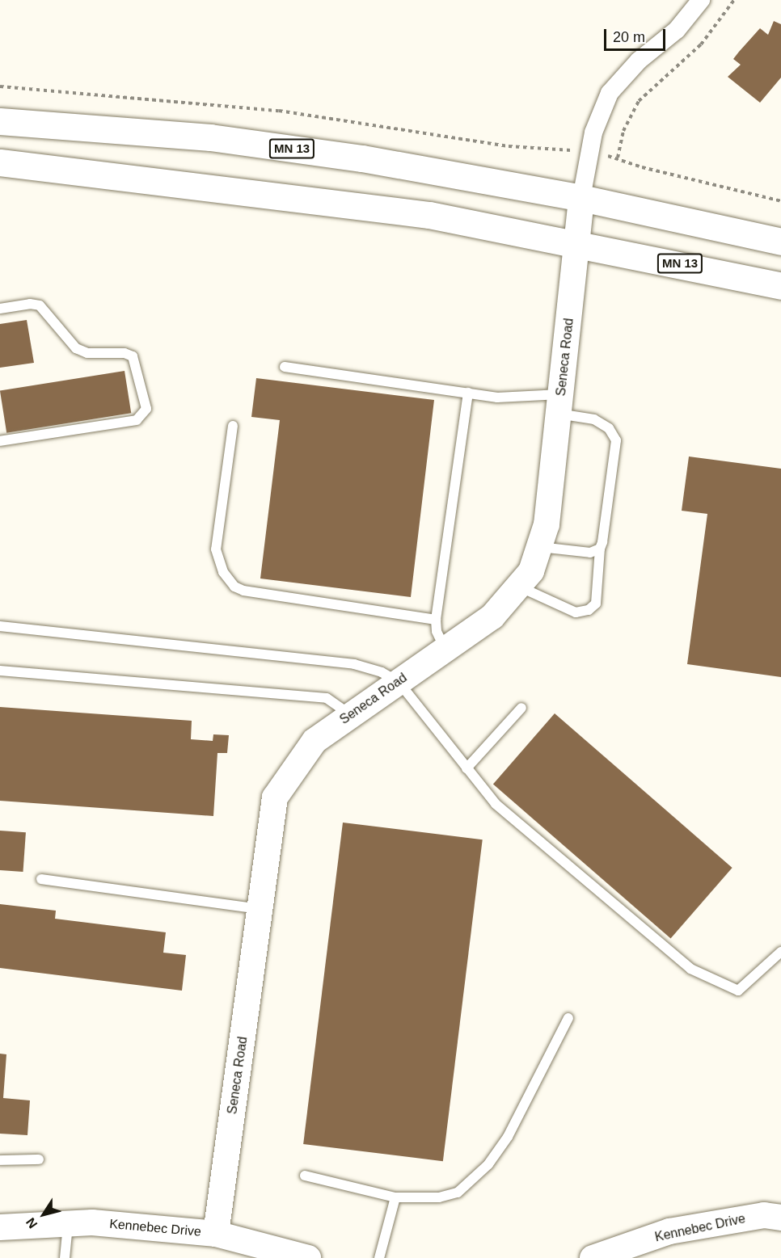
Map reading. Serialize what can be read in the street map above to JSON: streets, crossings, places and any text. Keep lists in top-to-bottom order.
{
  "streets": {
    "highway": ["MN 13"],
    "street": ["Seneca Road", "Kennebec Drive"]
  },
  "crossings": [
    ["MN 13", "Seneca Road"],
    ["Seneca Road", "Kennebec Drive"]
  ],
  "scale_bar": "20 m",
  "north": "bottom left"
}
